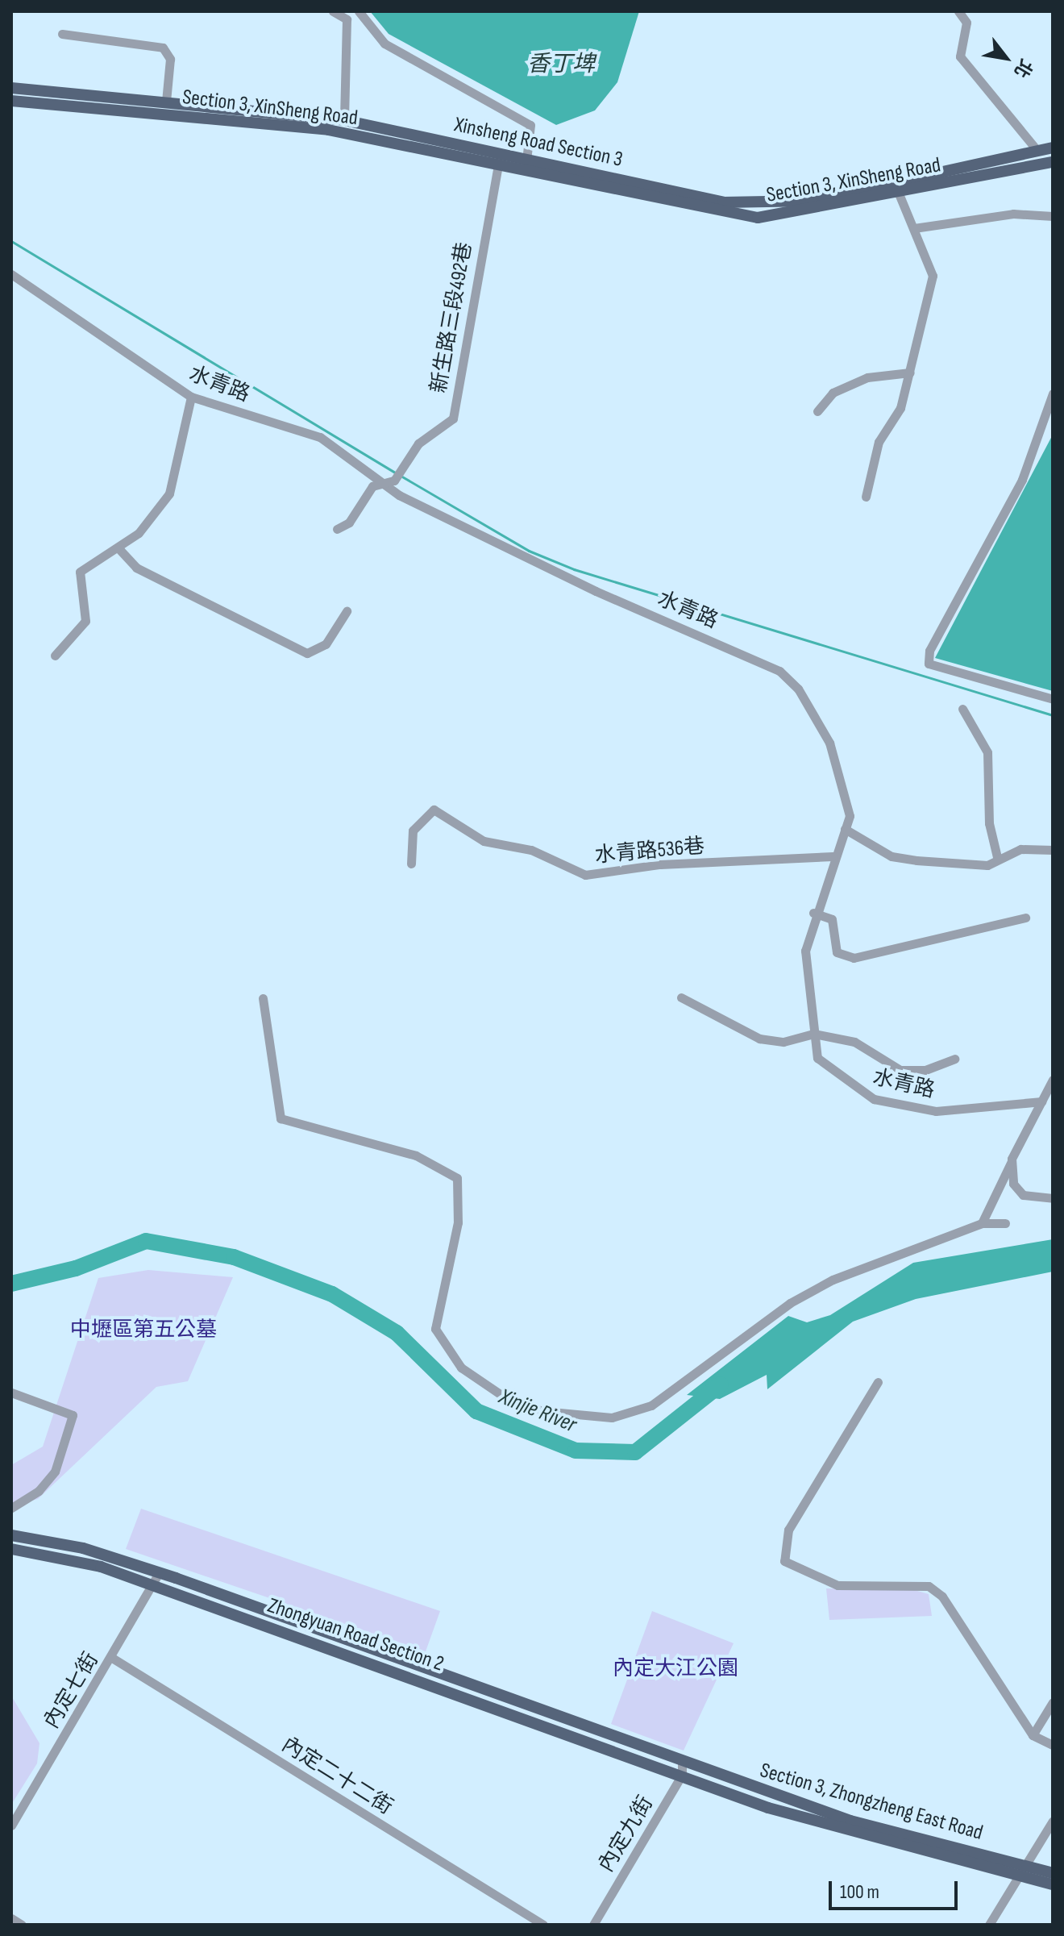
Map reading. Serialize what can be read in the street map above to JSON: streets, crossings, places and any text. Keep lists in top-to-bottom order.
{
  "streets": {
    "main road": [
      "Section 3, XinSheng Road",
      "Xinsheng Road Section 3",
      "Zhongyuan Road Section 2",
      "Section 3, Zhongzheng East Road"
    ],
    "street": [
      "新生路三段492巷",
      "水青路",
      "水青路536巷",
      "內定七街",
      "內定二十二街",
      "內定九街"
    ]
  },
  "crossings": [
    ["Section 3, XinSheng Road", "新生路三段492巷"],
    ["Xinsheng Road Section 3", "新生路三段492巷"],
    ["新生路三段492巷", "水青路"],
    ["水青路", "水青路536巷"],
    ["Zhongyuan Road Section 2", "內定七街"],
    ["Zhongyuan Road Section 2", "Section 3, Zhongzheng East Road"],
    ["Zhongyuan Road Section 2", "內定九街"],
    ["內定七街", "內定二十二街"]
  ],
  "water": ["香丁埤", "Xinjie River"],
  "parks": ["中壢區第五公墓", "內定大江公園"],
  "scale_bar": "100 m",
  "north": "bottom right"
}
